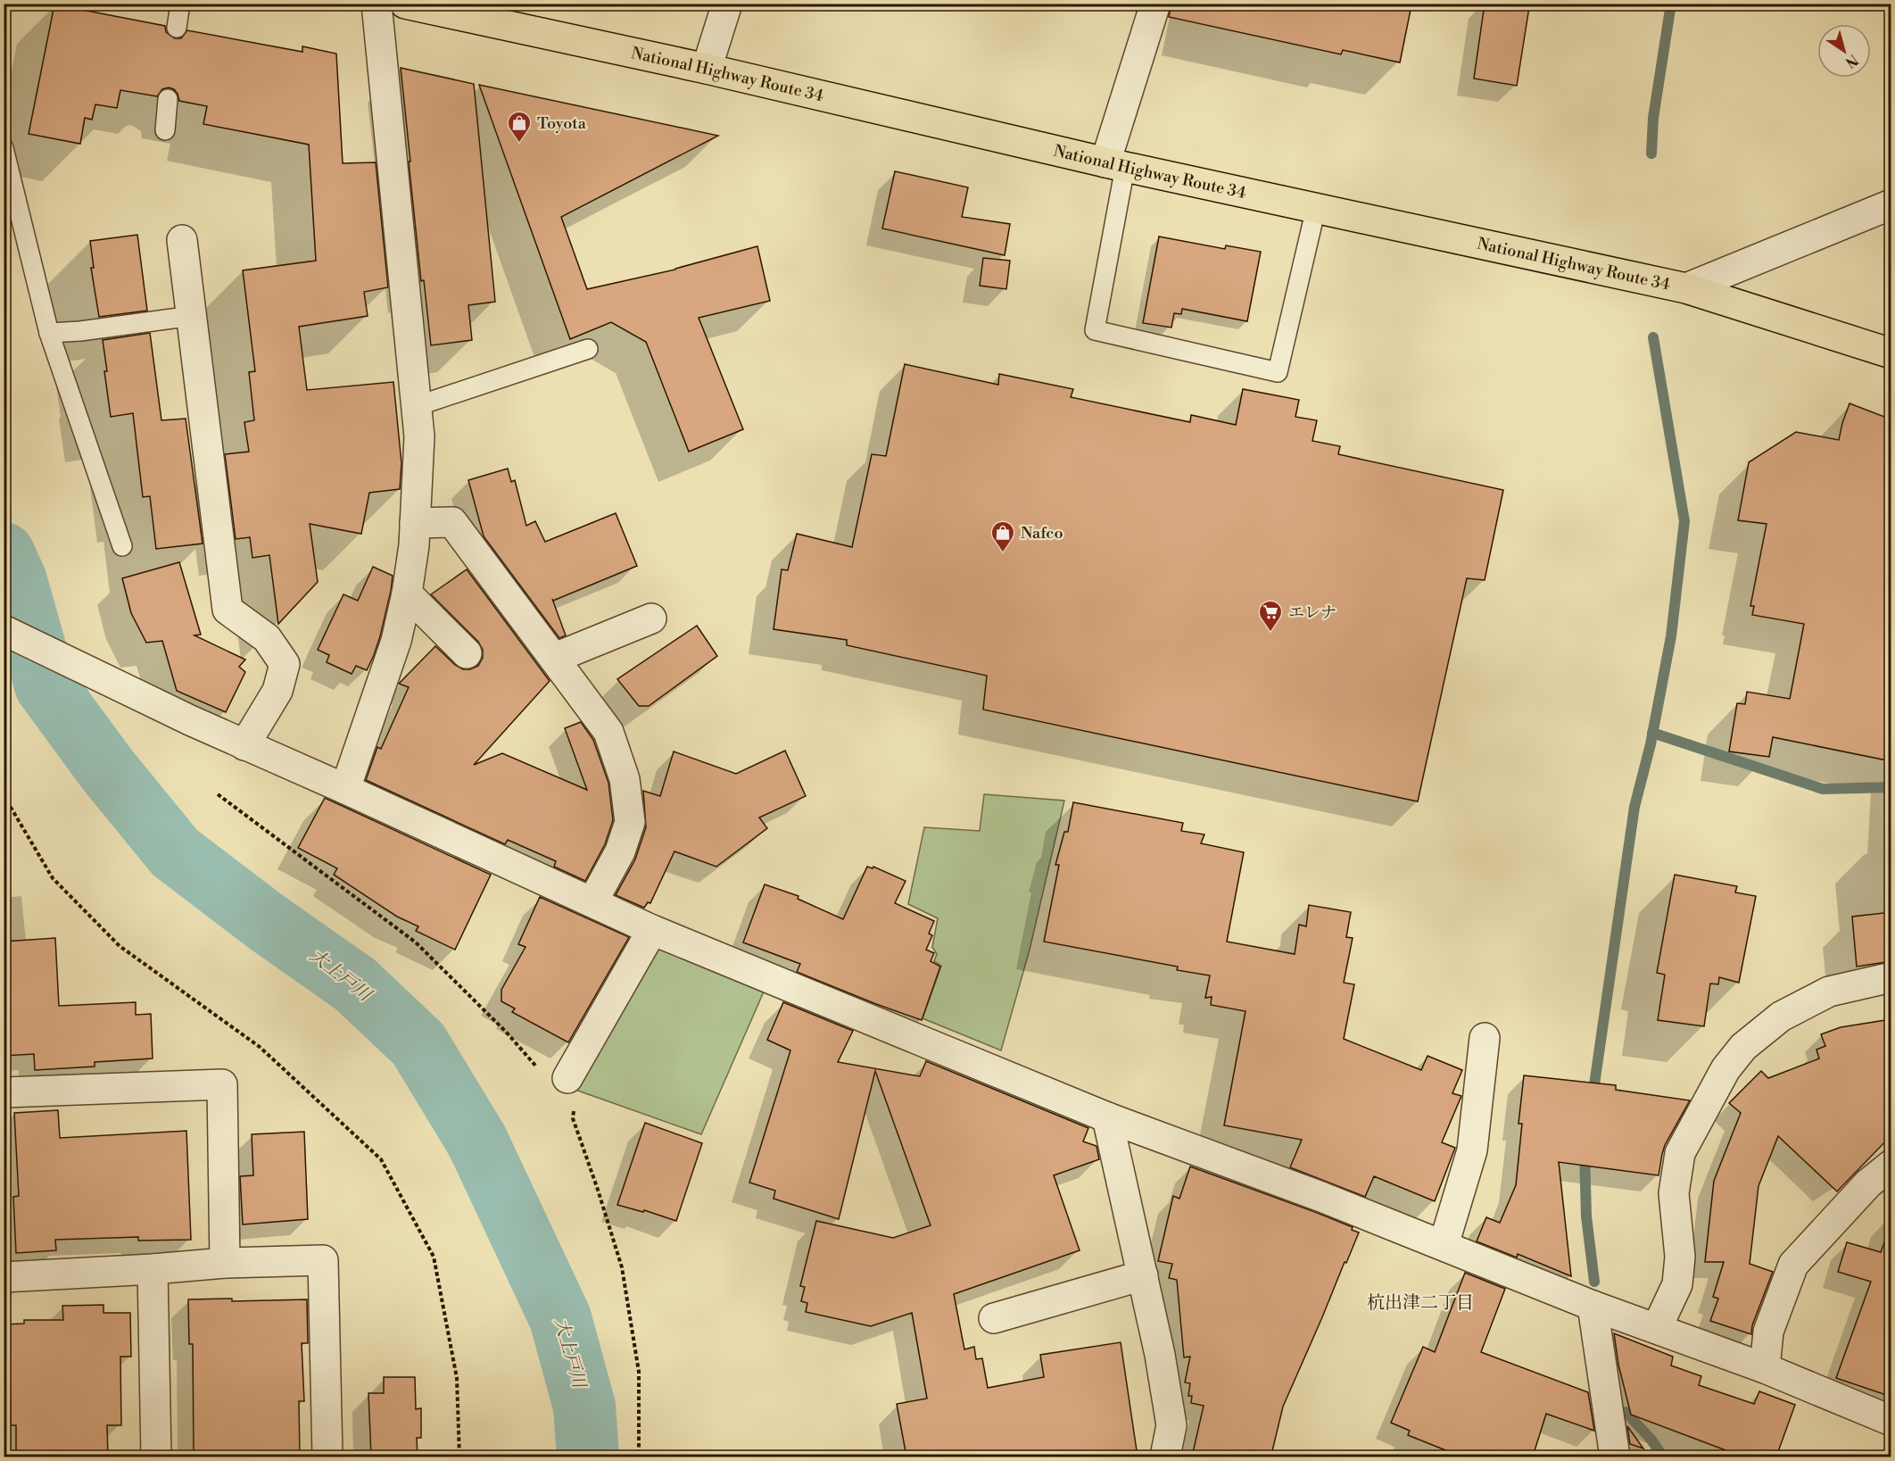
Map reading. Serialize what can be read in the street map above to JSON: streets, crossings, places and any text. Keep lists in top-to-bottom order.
{
  "streets": {
    "highway": ["National Highway Route 34"]
  },
  "districts": ["杭出津二丁目"],
  "water": ["大上戸川"],
  "places": {
    "shop": ["Toyota", "Nafco"],
    "supermarket": ["エレナ"]
  },
  "north": "bottom right"
}
